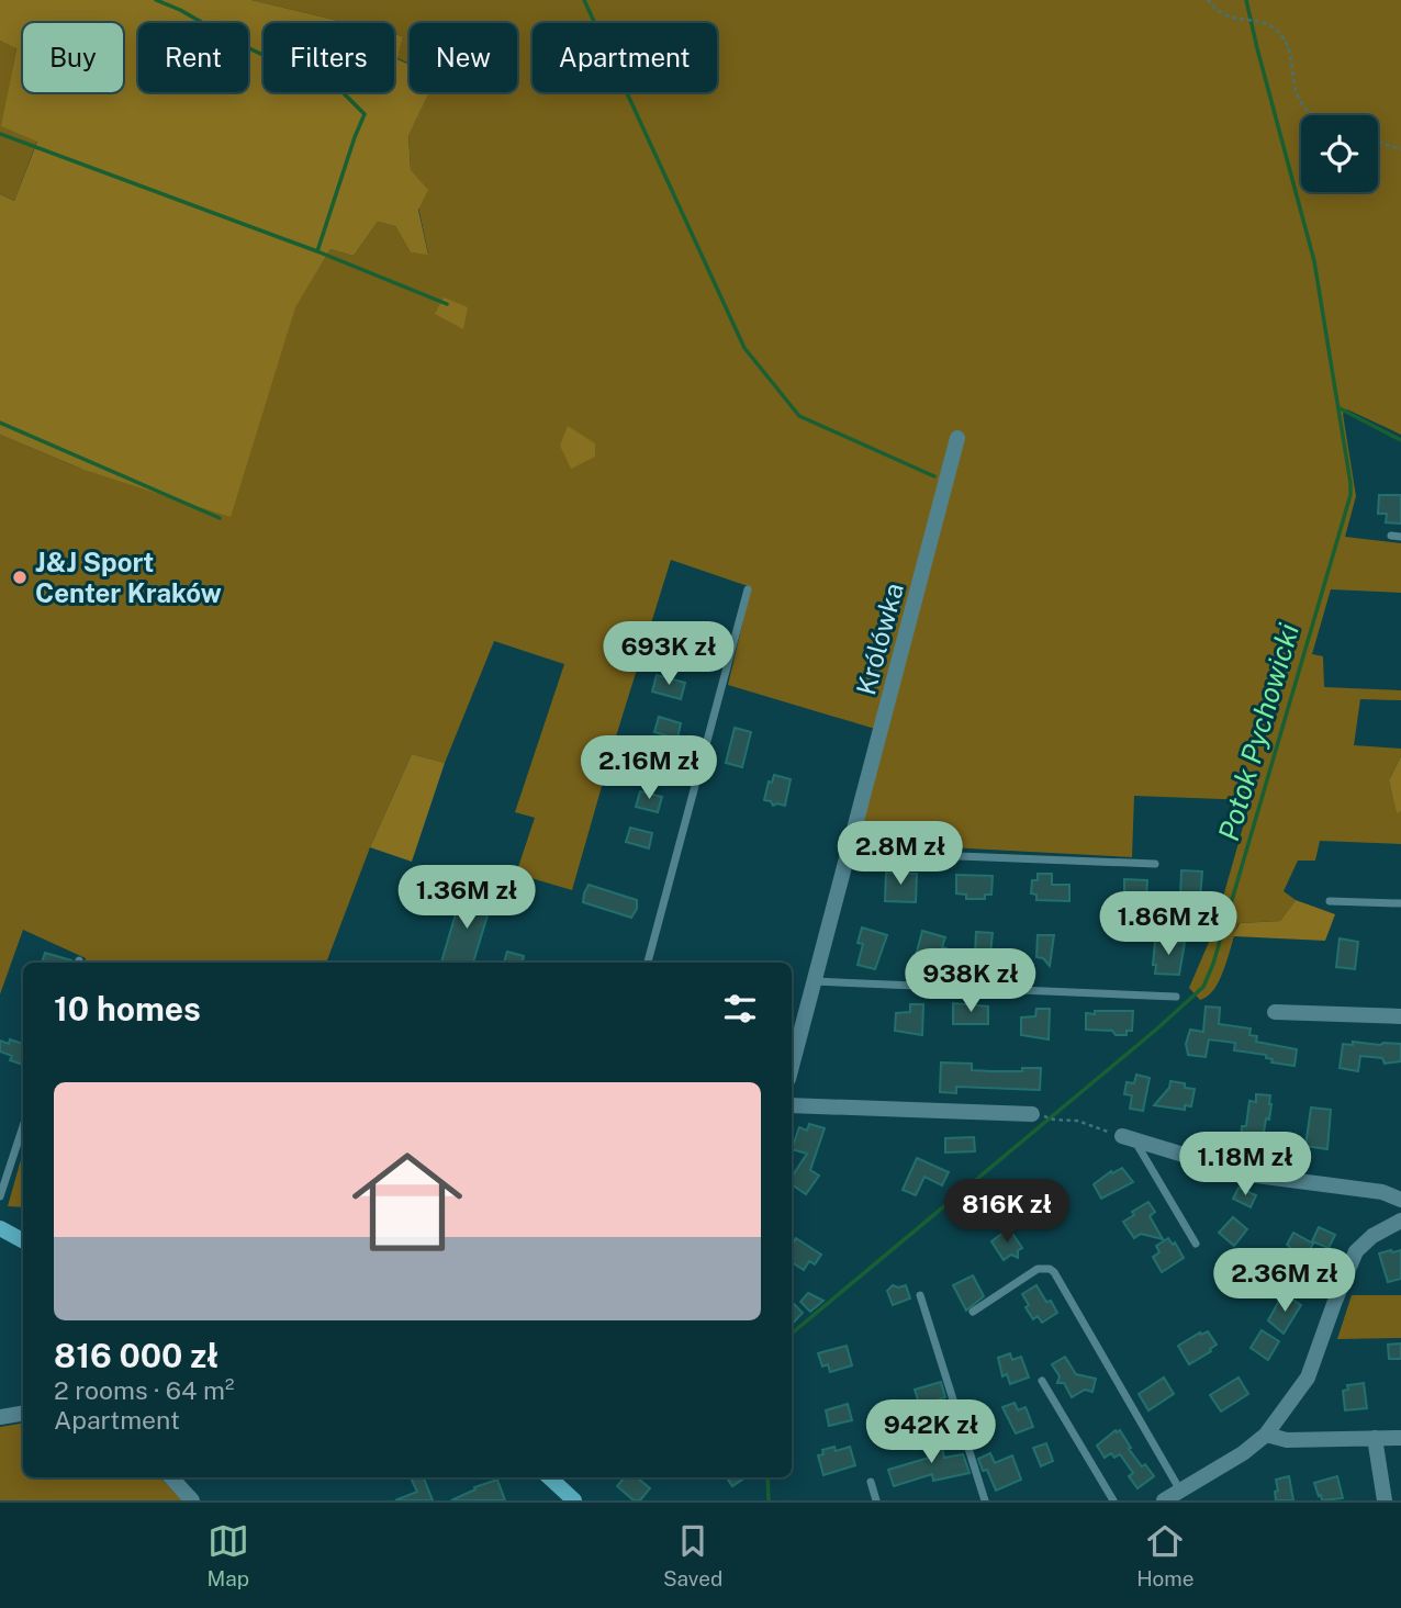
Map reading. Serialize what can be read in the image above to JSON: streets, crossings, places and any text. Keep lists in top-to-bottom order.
{
  "streets": {
    "street": ["Królówka"]
  },
  "water": ["Potok Pychowicki"],
  "places": ["J&J Sport Center Kraków"],
  "page": {
    "chip": [
      "Buy",
      "Rent",
      "Filters",
      "New",
      "Apartment"
    ],
    "price": [
      "693K zł",
      "2.16M zł",
      "2.8M zł",
      "1.36M zł",
      "1.86M zł",
      "938K zł",
      "1.18M zł",
      "816K zł",
      "2.36M zł",
      "942K zł"
    ],
    "heading": "10 homes",
    "list": [
      {
        "name": "816 000 zł",
        "note": "2 rooms · 64 m² · Apartment"
      }
    ],
    "tabs": ["Map", "Saved", "Home"]
  }
}
